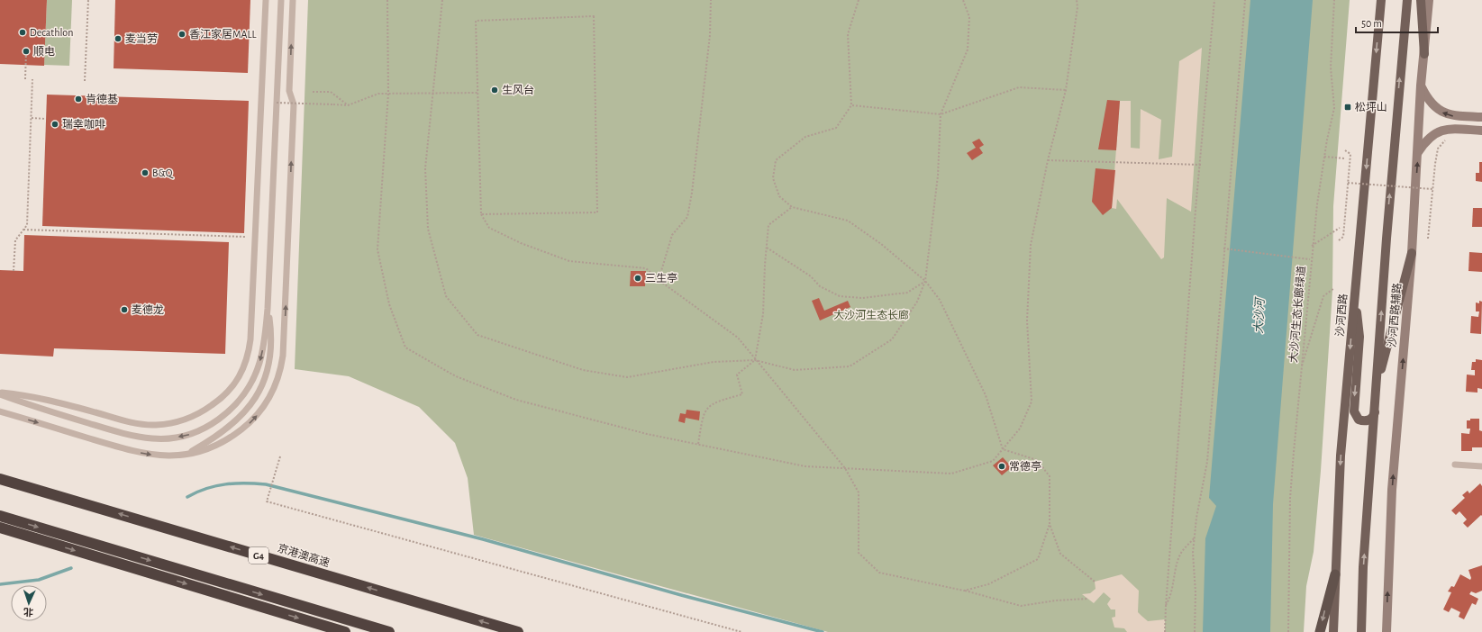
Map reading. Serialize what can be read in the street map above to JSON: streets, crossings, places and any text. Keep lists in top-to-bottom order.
{
  "streets": {
    "highway": ["G4", "京港澳高速"],
    "main road": ["沙河西路", "沙河西路辅路"],
    "path": ["大沙河生态长廊绿道"]
  },
  "water": ["大沙河"],
  "parks": ["大沙河生态长廊"],
  "places": {
    "other": [
      "Decathlon",
      "香江家居MALL",
      "麦当劳",
      "顺电",
      "生风台",
      "肯德基",
      "瑞幸咖啡",
      "B&Q",
      "三生亭",
      "麦德龙",
      "常德亭"
    ],
    "transit": ["松坪山"]
  },
  "scale_bar": "50 m",
  "north": "bottom"
}
